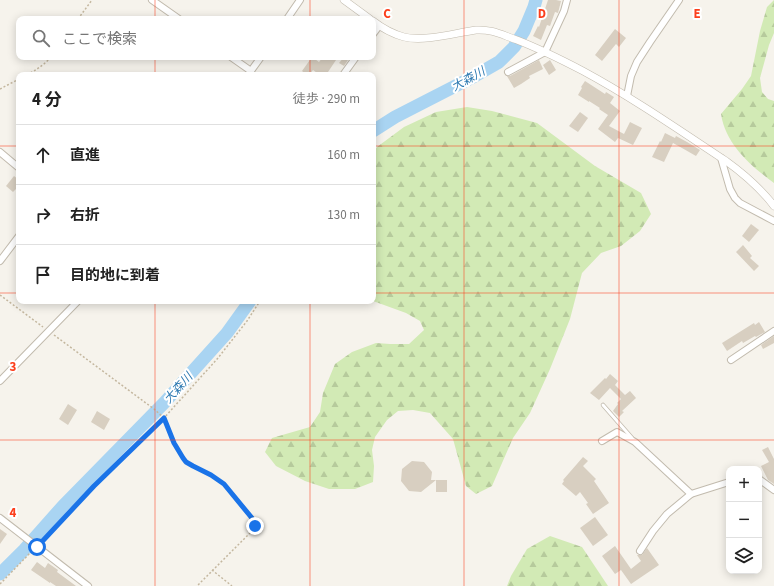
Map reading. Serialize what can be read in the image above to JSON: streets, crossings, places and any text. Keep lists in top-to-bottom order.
{
  "water": ["大森川"],
  "page": {
    "search": "ここで検索",
    "heading": ["4 分", "徒歩 · 290 m"],
    "list": [
      ["直進", "160 m"],
      ["右折", "130 m"],
      "目的地に到着"
    ],
    "map_buttons": ["+", "−"]
  },
  "grid": {
    "columns": ["C", "D", "E"],
    "rows": ["3", "4"]
  }
}
